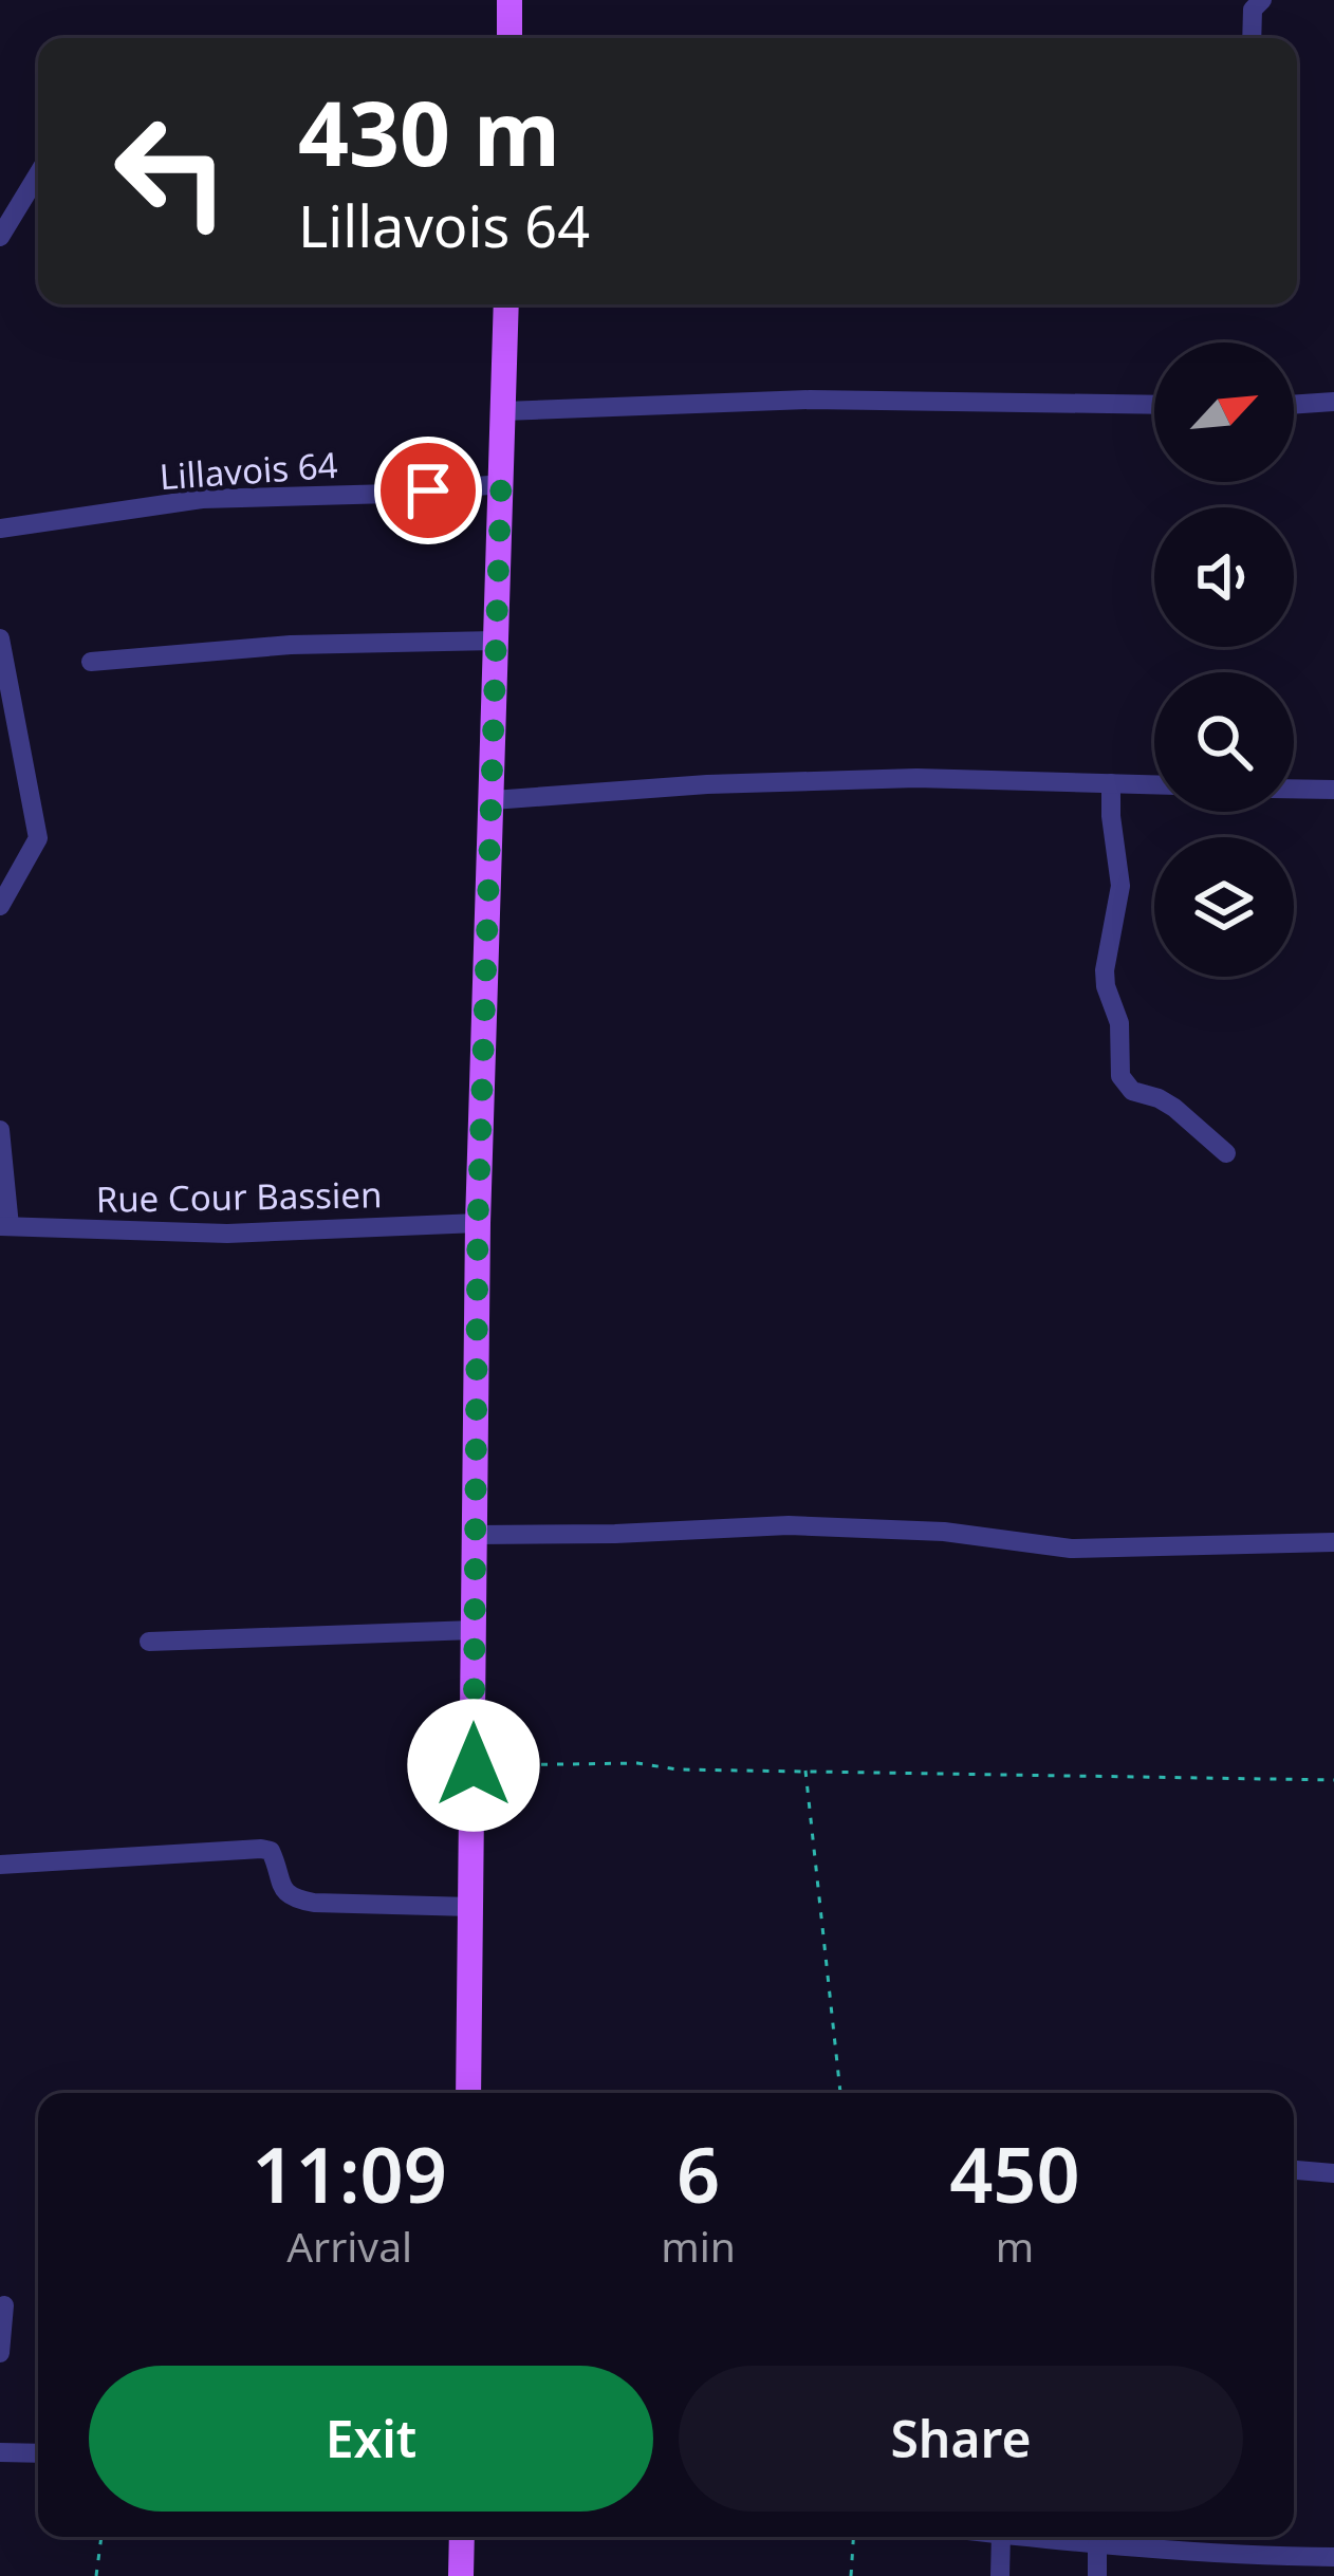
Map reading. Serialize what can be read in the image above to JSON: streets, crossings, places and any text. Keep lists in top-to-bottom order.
{
  "streets": {
    "street": ["Lillavois 64", "Rue Cour Bassien"]
  },
  "north": "top right",
  "page": {
    "turn": ["430 m", "Lillavois 64"],
    "eta": [
      "11:09",
      "Arrival",
      "6",
      "min",
      "450",
      "m"
    ],
    "buttons": ["Exit", "Share"]
  }
}
